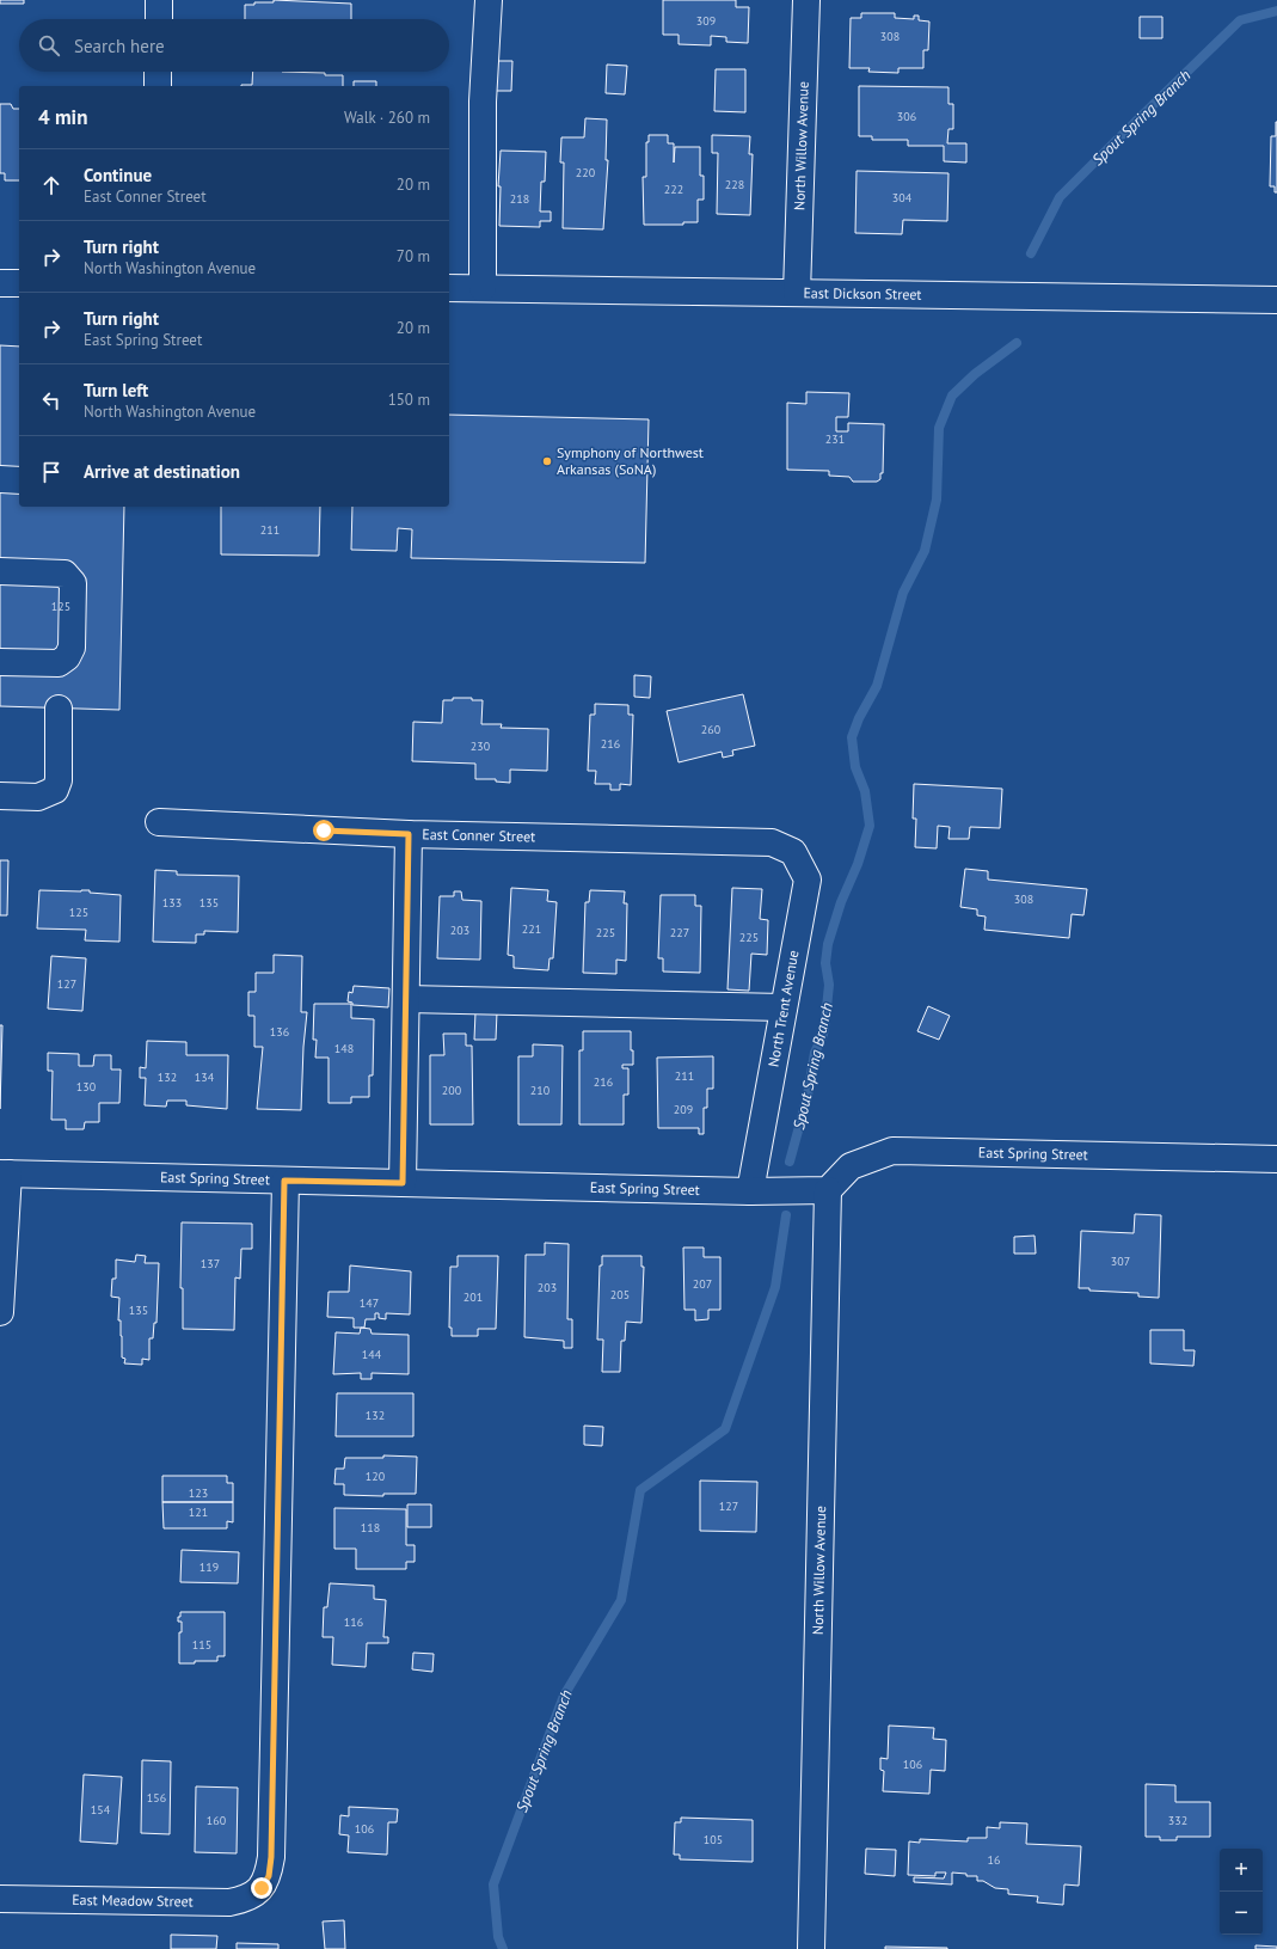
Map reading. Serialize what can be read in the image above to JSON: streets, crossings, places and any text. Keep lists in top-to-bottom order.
{
  "streets": {
    "street": [
      "North Willow Avenue",
      "East Dickson Street",
      "East Conner Street",
      "North Trent Avenue",
      "East Spring Street",
      "East Meadow Street"
    ]
  },
  "crossings": [
    ["North Willow Avenue", "East Dickson Street"],
    ["North Willow Avenue", "East Spring Street"],
    ["East Conner Street", "North Trent Avenue"],
    ["North Trent Avenue", "East Spring Street"],
    ["East Spring Street", "East Meadow Street"]
  ],
  "water": ["Spout Spring Branch"],
  "places": ["Symphony of Northwest Arkansas (SoNA)"],
  "house_numbers": [
    "309",
    "308",
    "306",
    "220",
    "228",
    "222",
    "304",
    "218",
    "231",
    "211",
    "125",
    "260",
    "216",
    "230",
    "308",
    "133",
    "135",
    "125",
    "221",
    "203",
    "225",
    "227",
    "225",
    "127",
    "136",
    "148",
    "211",
    "132",
    "134",
    "216",
    "130",
    "200",
    "210",
    "209",
    "307",
    "137",
    "207",
    "203",
    "205",
    "201",
    "147",
    "135",
    "144",
    "132",
    "120",
    "123",
    "127",
    "121",
    "118",
    "119",
    "116",
    "115",
    "106",
    "156",
    "154",
    "160",
    "332",
    "106",
    "105",
    "16"
  ],
  "page": {
    "search": "Search here",
    "heading": ["4 min", "Walk · 260 m"],
    "list": [
      ["Continue", "East Conner Street", "20 m"],
      ["Turn right", "North Washington Avenue", "70 m"],
      ["Turn right", "East Spring Street", "20 m"],
      ["Turn left", "North Washington Avenue", "150 m"],
      "Arrive at destination"
    ],
    "map_buttons": ["+", "−"]
  }
}
